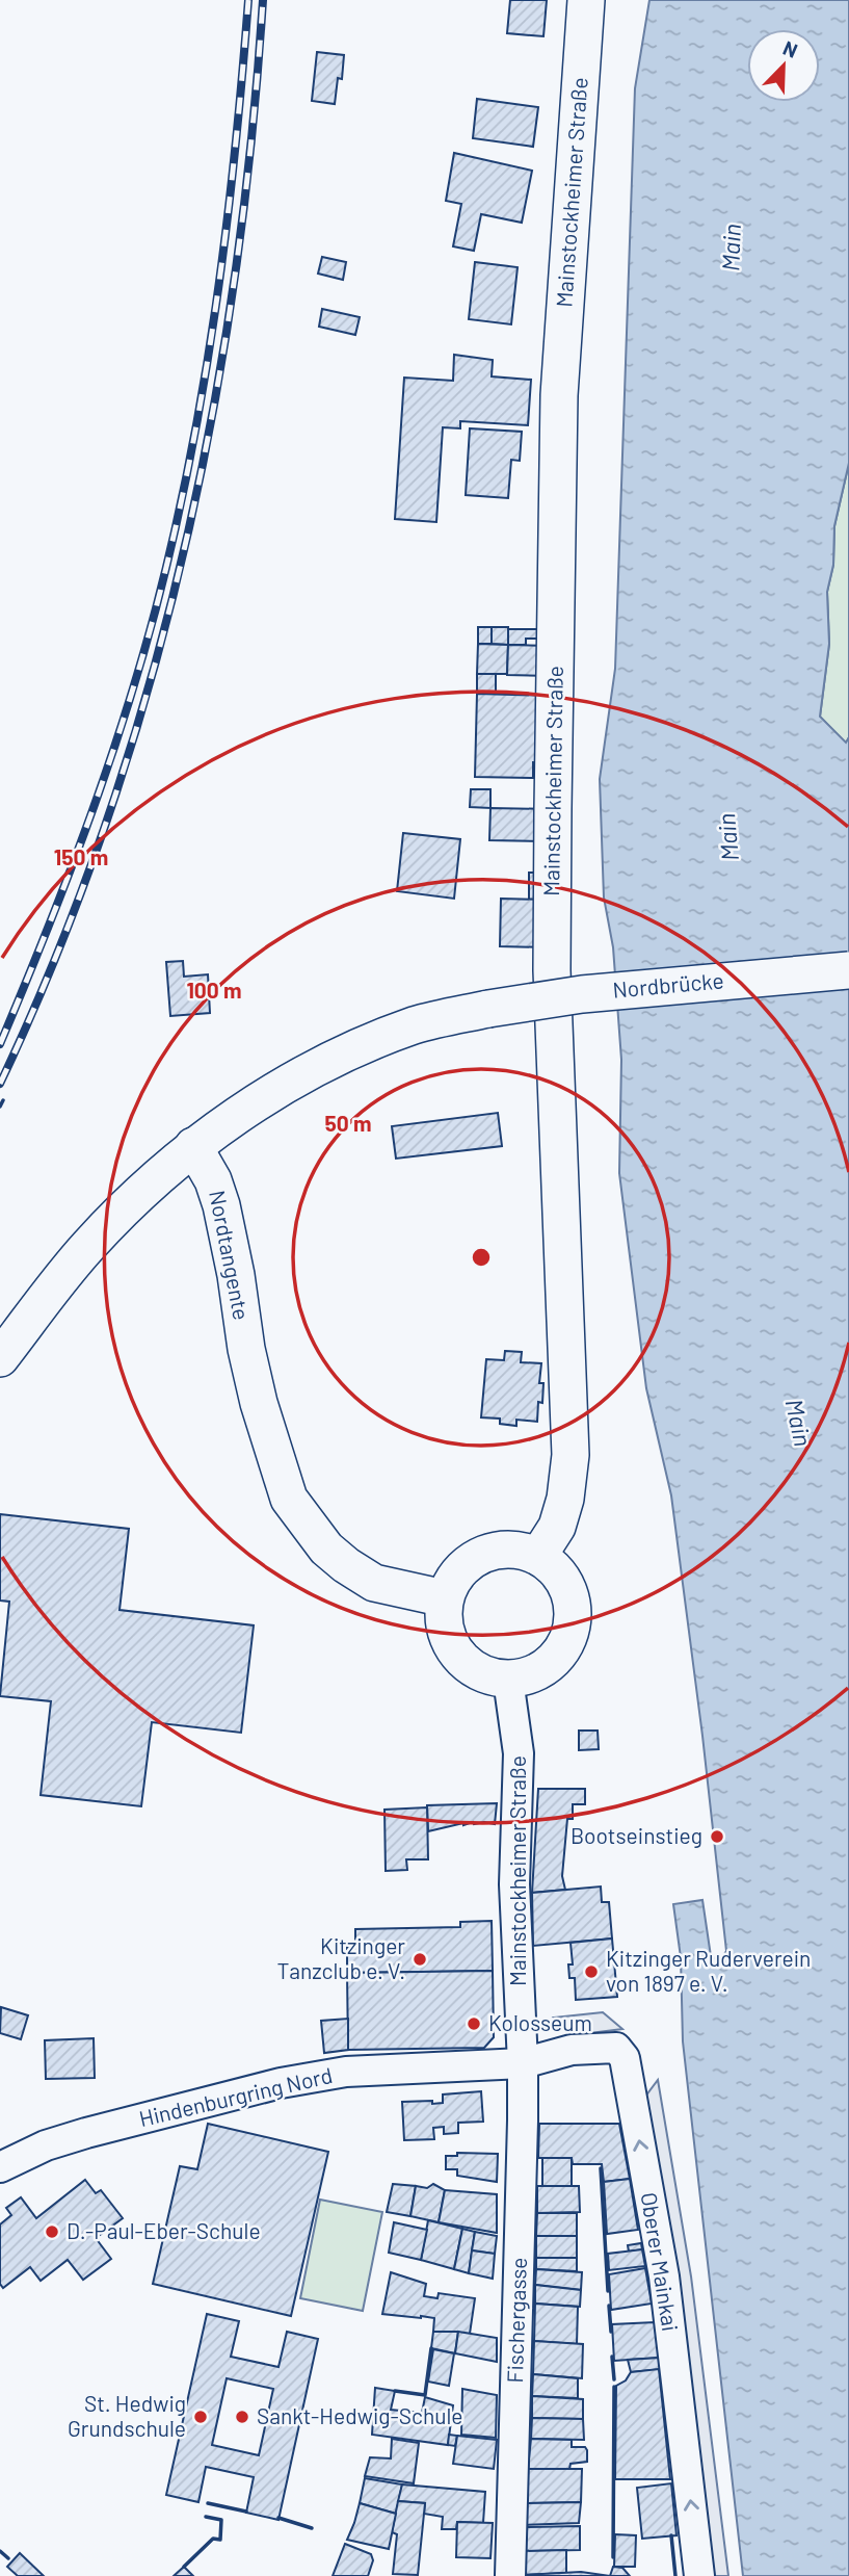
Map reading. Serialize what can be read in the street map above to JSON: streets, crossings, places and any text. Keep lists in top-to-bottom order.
{
  "streets": {
    "main road": ["Mainstockheimer Straße", "Nordbrücke", "Nordtangente"],
    "street": ["Hindenburgring Nord", "Oberer Mainkai", "Fischergasse"]
  },
  "crossings": [
    ["Mainstockheimer Straße", "Nordtangente"],
    ["Mainstockheimer Straße", "Hindenburgring Nord"],
    ["Mainstockheimer Straße", "Oberer Mainkai"],
    ["Mainstockheimer Straße", "Fischergasse"],
    ["Nordbrücke", "Nordtangente"],
    ["Hindenburgring Nord", "Oberer Mainkai"],
    ["Hindenburgring Nord", "Fischergasse"],
    ["Oberer Mainkai", "Fischergasse"]
  ],
  "one_way": ["Oberer Mainkai"],
  "water": ["Main"],
  "places": [
    "Bootseinstieg",
    "Kitzinger Tanzclub e. V.",
    "Kitzinger Ruderverein von 1897 e. V.",
    "Kolosseum",
    "D.-Paul-Eber-Schule",
    "St. Hedwig Grundschule",
    "Sankt-Hedwig-Schule"
  ],
  "north": "top right",
  "rings": ["150 m", "100 m", "50 m"]
}
